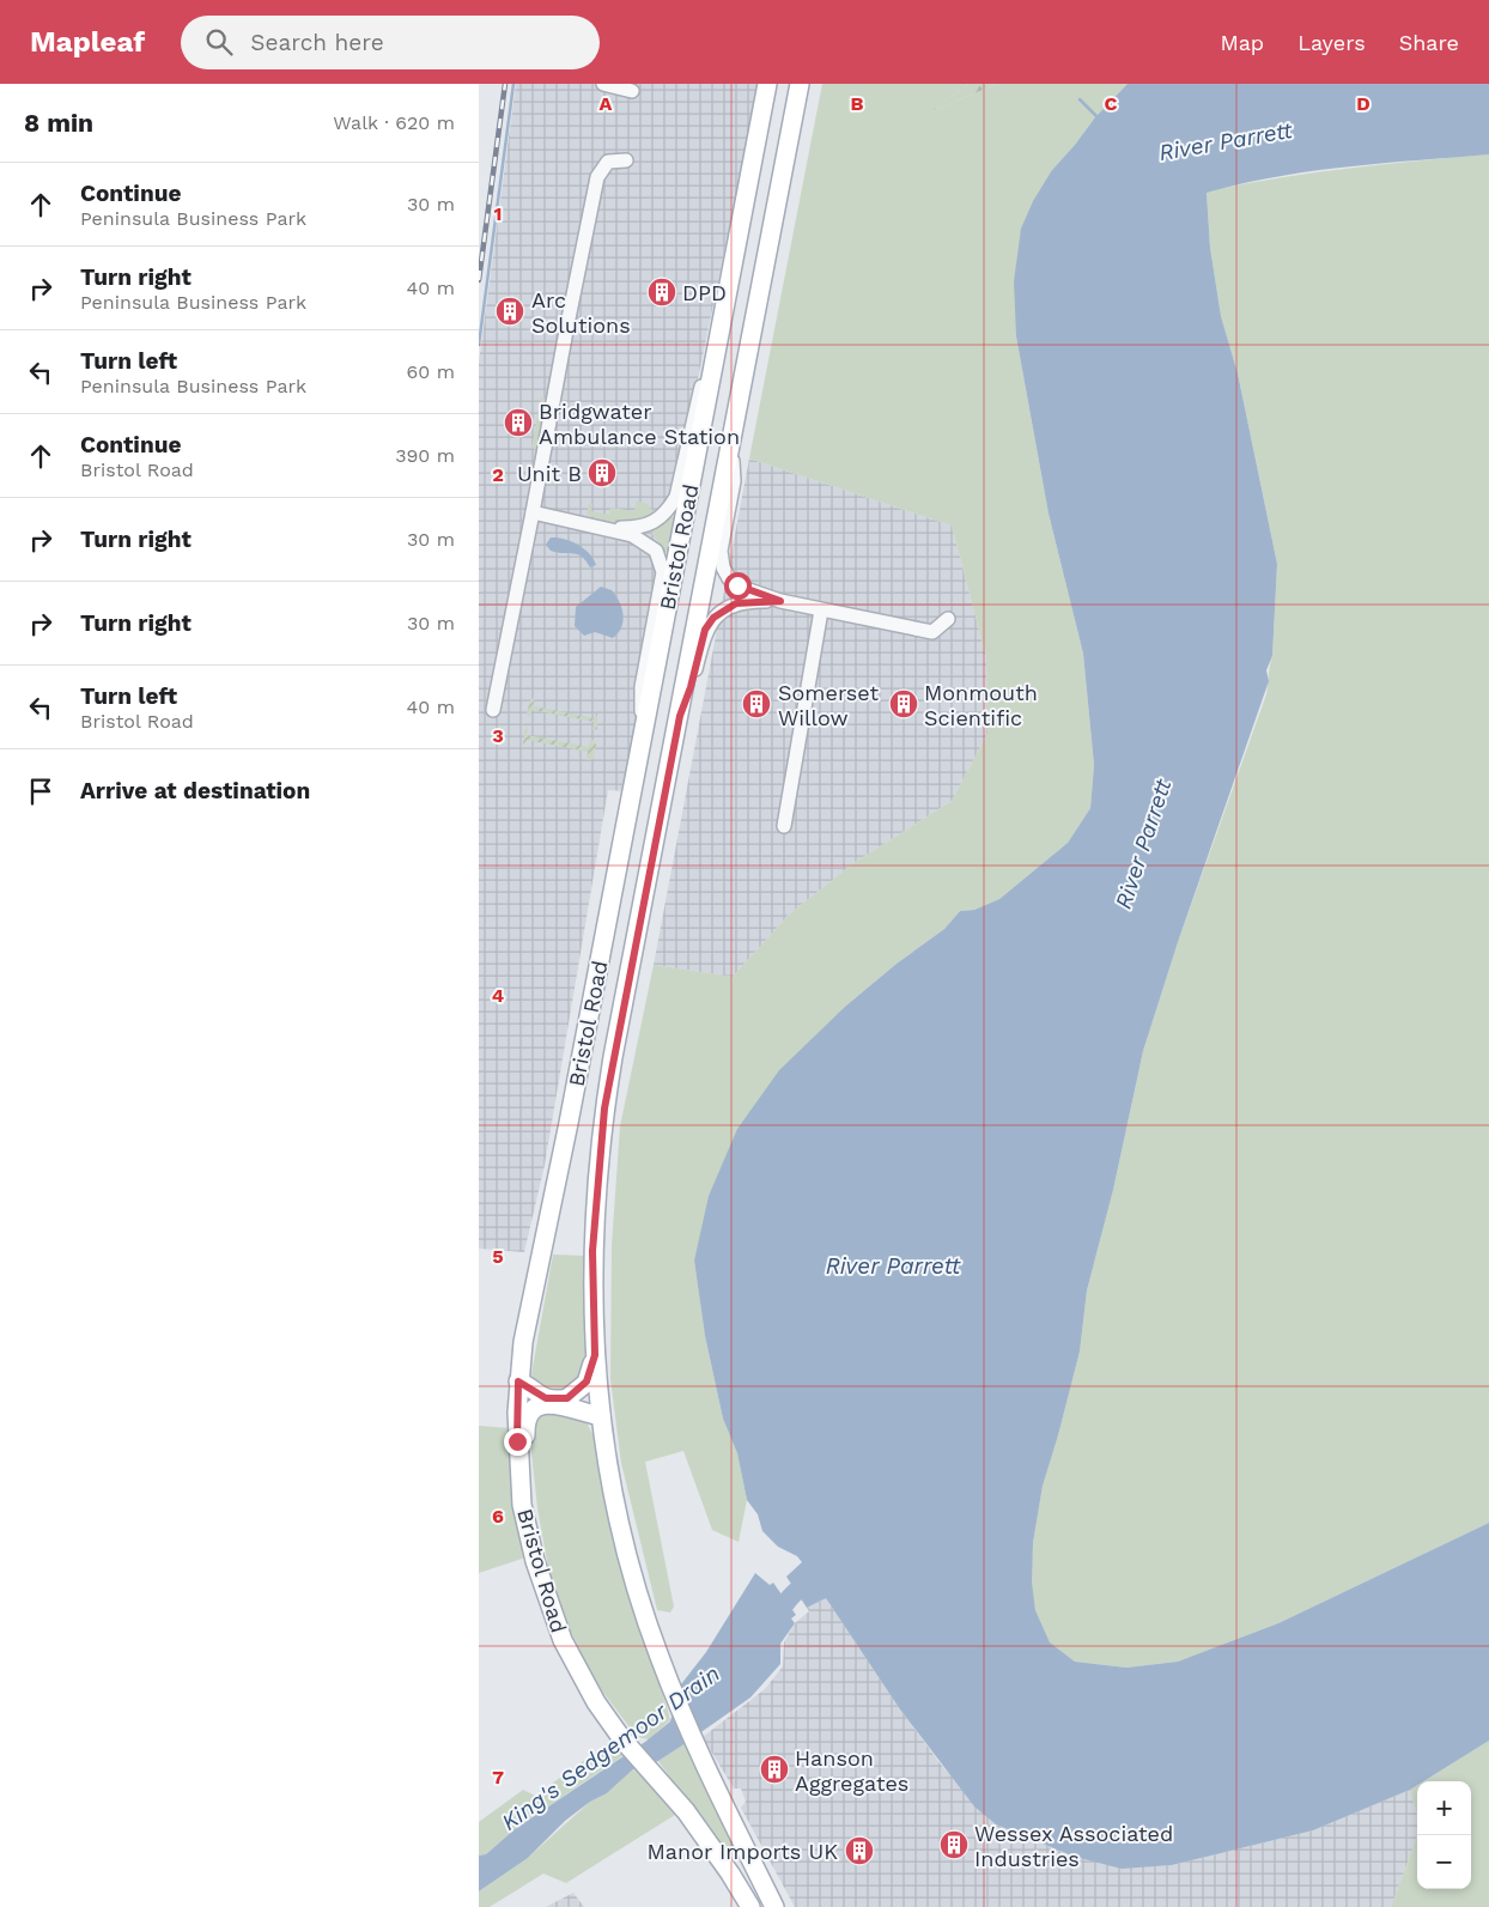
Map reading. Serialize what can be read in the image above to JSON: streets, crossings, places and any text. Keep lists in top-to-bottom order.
{
  "streets": {
    "main road": ["Bristol Road"]
  },
  "water": ["River Parrett", "King's Sedgemoor Drain"],
  "places": {
    "building": [
      "DPD",
      "Arc Solutions",
      "Bridgwater Ambulance Station",
      "Unit B",
      "Somerset Willow",
      "Monmouth Scientific",
      "Hanson Aggregates",
      "Wessex Associated Industries",
      "Manor Imports UK"
    ]
  },
  "page": {
    "header": "Mapleaf",
    "search": "Search here",
    "nav": ["Map", "Layers", "Share"],
    "heading": ["8 min", "Walk · 620 m"],
    "list": [
      ["Continue", "Peninsula Business Park", "30 m"],
      ["Turn right", "Peninsula Business Park", "40 m"],
      ["Turn left", "Peninsula Business Park", "60 m"],
      ["Continue", "Bristol Road", "390 m"],
      ["Turn right", "30 m"],
      ["Turn right", "30 m"],
      ["Turn left", "Bristol Road", "40 m"],
      "Arrive at destination"
    ],
    "map_buttons": ["+", "−"]
  },
  "grid": {
    "columns": [
      "A",
      "B",
      "C",
      "D"
    ],
    "rows": [
      "1",
      "2",
      "3",
      "4",
      "5",
      "6",
      "7"
    ]
  }
}
